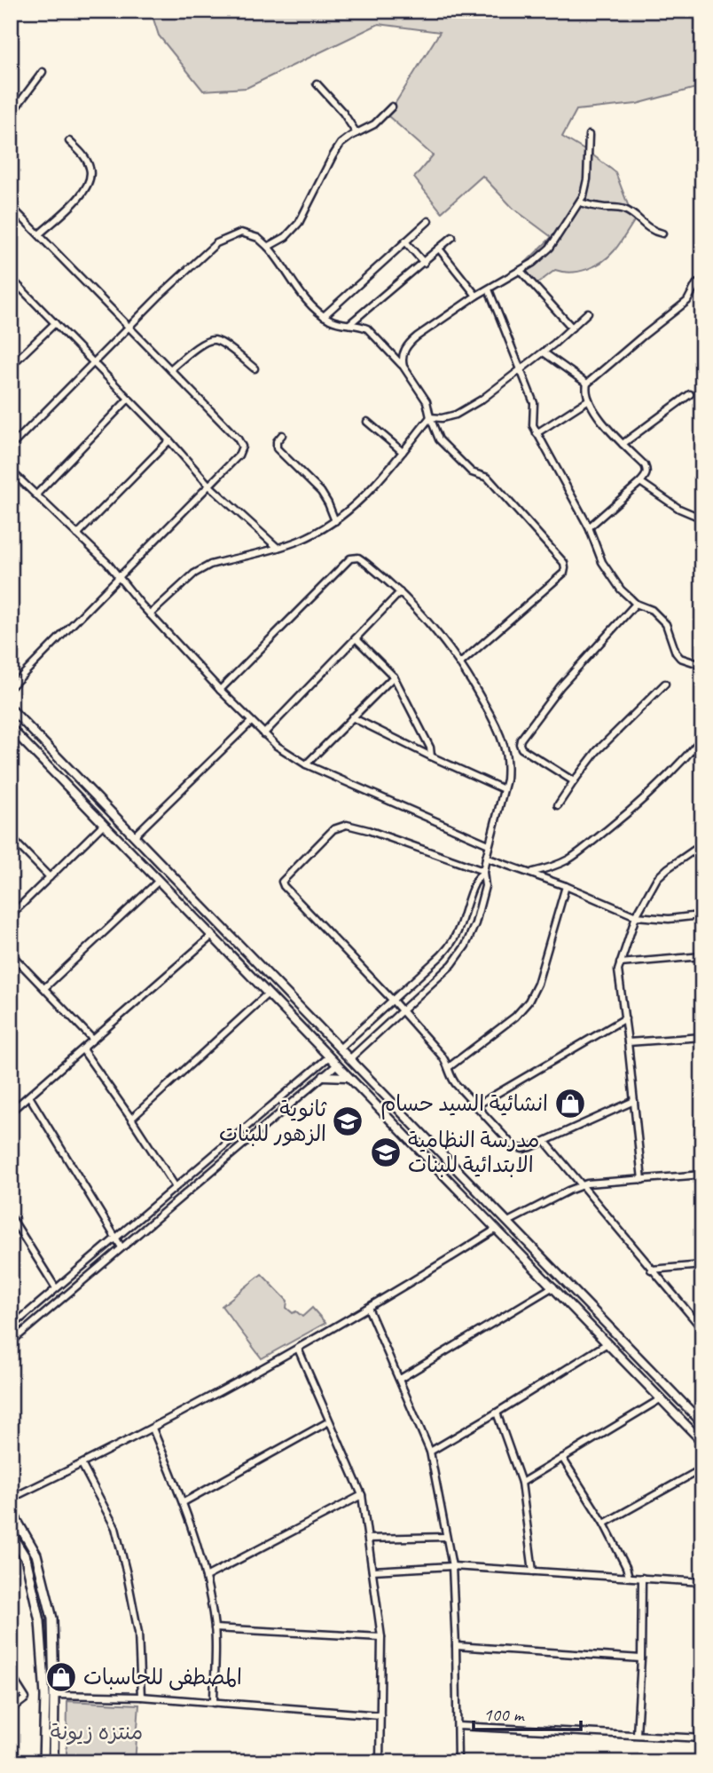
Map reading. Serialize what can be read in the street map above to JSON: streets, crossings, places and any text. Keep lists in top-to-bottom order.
{
  "parks": ["منتزه زيونة"],
  "places": {
    "shop": ["انشائية السيد حسام", "المصطفى للحاسبات"],
    "school or university": ["ثانوية الزهور للبنات", "مدرسة النظامية الابتدائية للبنات"]
  },
  "scale_bar": "100 m"
}
